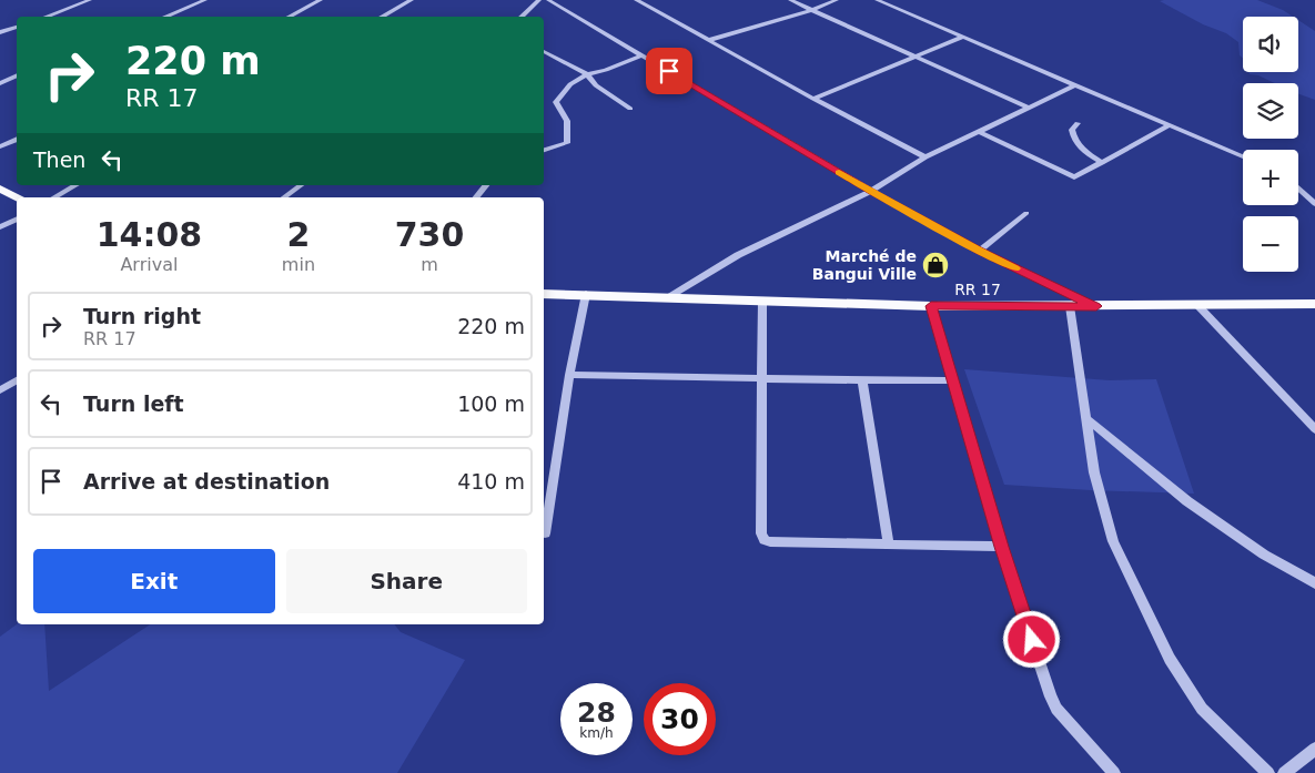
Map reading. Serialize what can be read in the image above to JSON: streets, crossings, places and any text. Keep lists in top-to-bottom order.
{
  "streets": {
    "main road": ["RR 17"]
  },
  "places": {
    "shop": ["Marché de Bangui Ville"]
  },
  "page": {
    "map_buttons": ["+", "−"],
    "turn": ["220 m", "RR 17"],
    "then": "Then",
    "eta": [
      "14:08",
      "Arrival",
      "2",
      "min",
      "730",
      "m"
    ],
    "list": [
      {
        "name": "Turn right",
        "note": "RR 17",
        "value": "220 m"
      },
      {
        "name": "Turn left",
        "value": "100 m"
      },
      {
        "name": "Arrive at destination",
        "value": "410 m"
      }
    ],
    "buttons": ["Exit", "Share"],
    "speed": "28 km/h",
    "limit": "30"
  }
}
